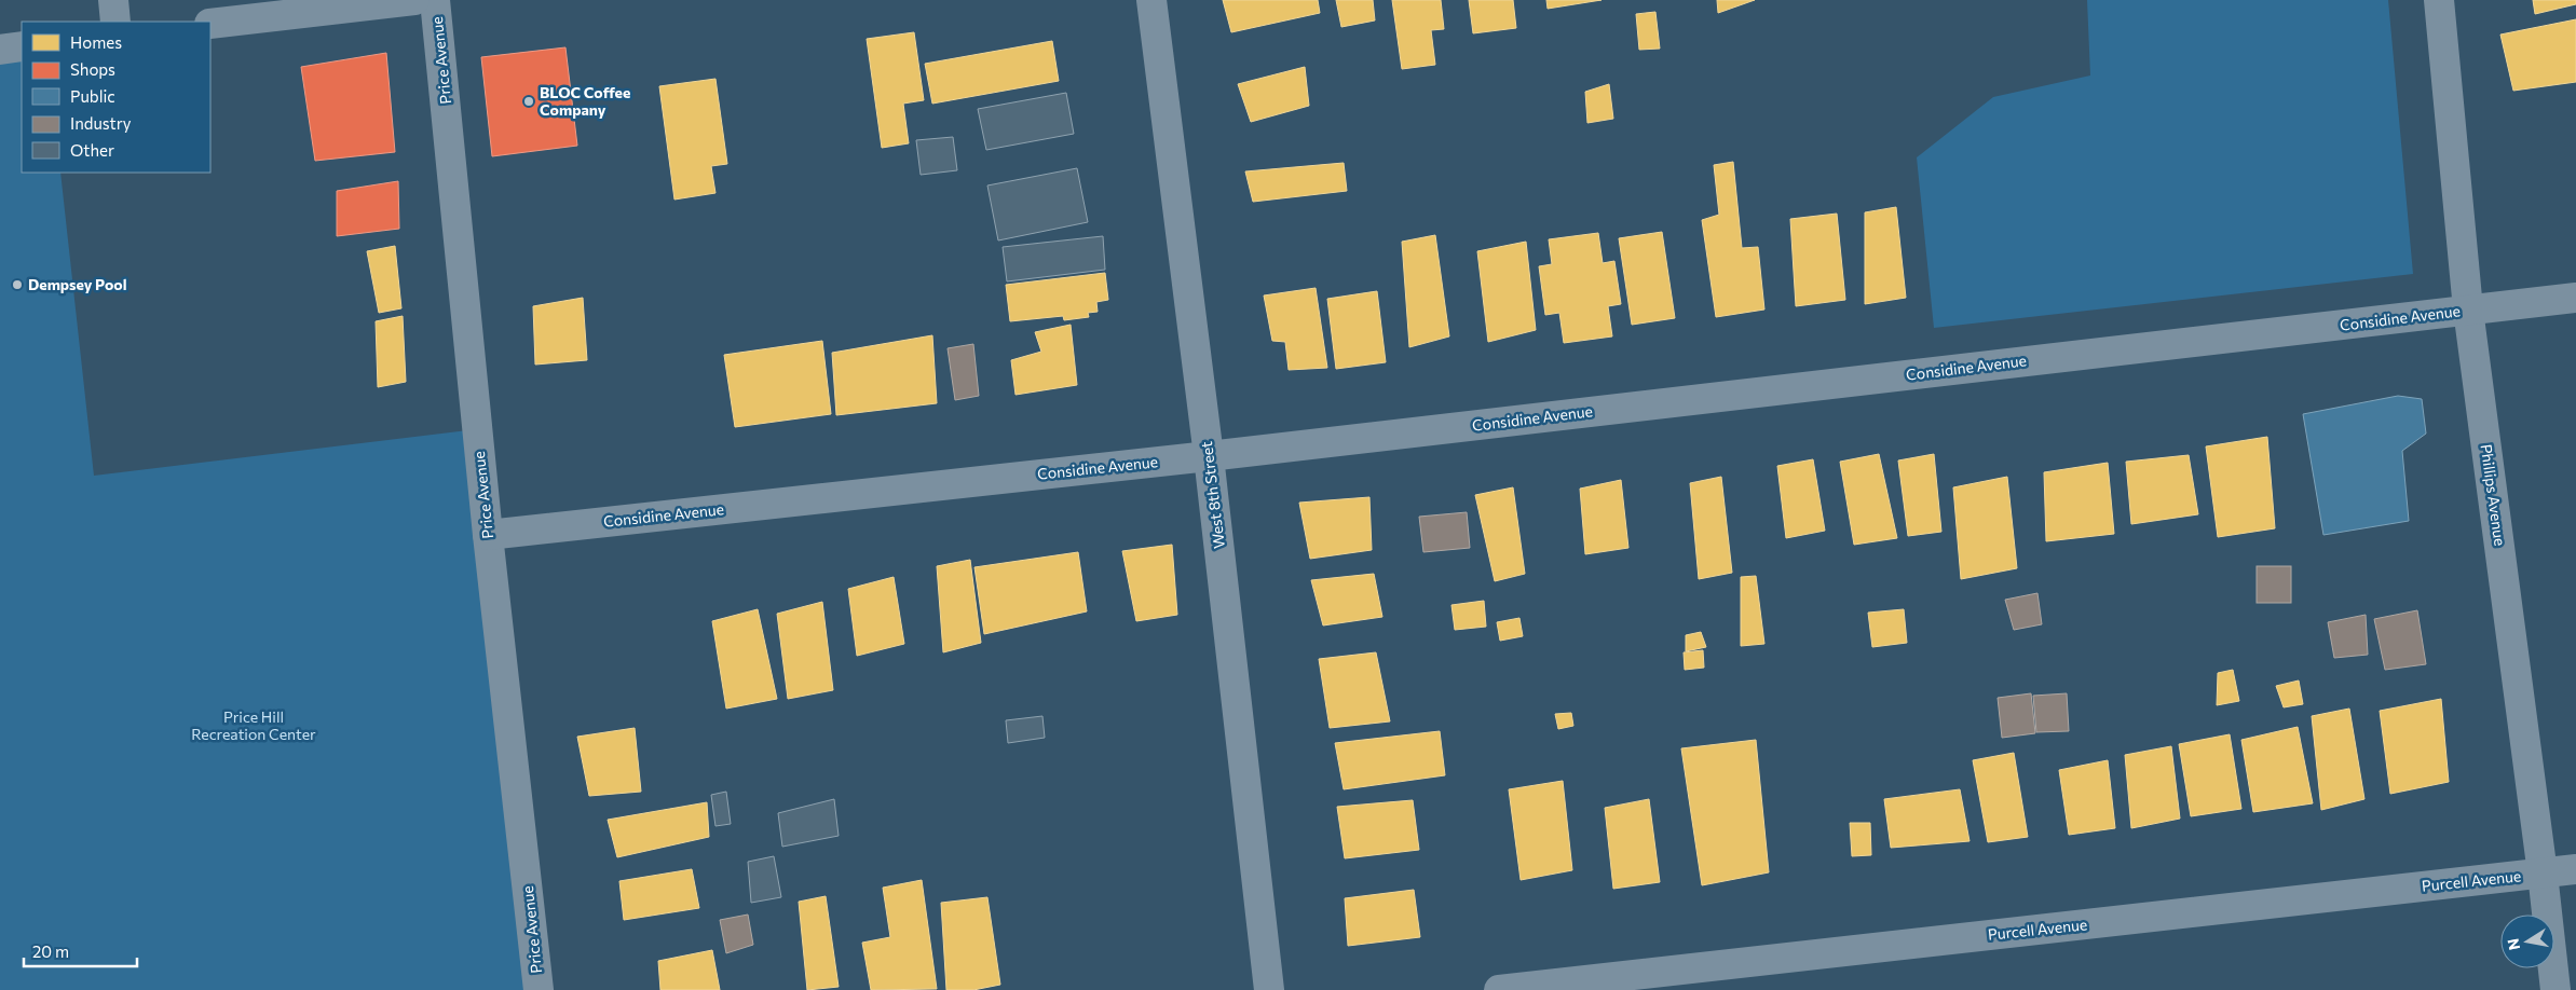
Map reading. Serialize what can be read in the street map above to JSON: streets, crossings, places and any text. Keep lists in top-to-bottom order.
{
  "streets": {
    "street": [
      "Price Avenue",
      "Considine Avenue",
      "West 8th Street",
      "Phillips Avenue",
      "Purcell Avenue"
    ]
  },
  "crossings": [
    ["Price Avenue", "Considine Avenue"],
    ["Considine Avenue", "West 8th Street"],
    ["Considine Avenue", "Phillips Avenue"],
    ["Phillips Avenue", "Purcell Avenue"]
  ],
  "parks": ["Price Hill Recreation Center"],
  "places": ["BLOC Coffee Company", "Dempsey Pool"],
  "legend": [
    "Homes",
    "Shops",
    "Public",
    "Industry",
    "Other"
  ],
  "scale_bar": "20 m",
  "north": "left"
}
